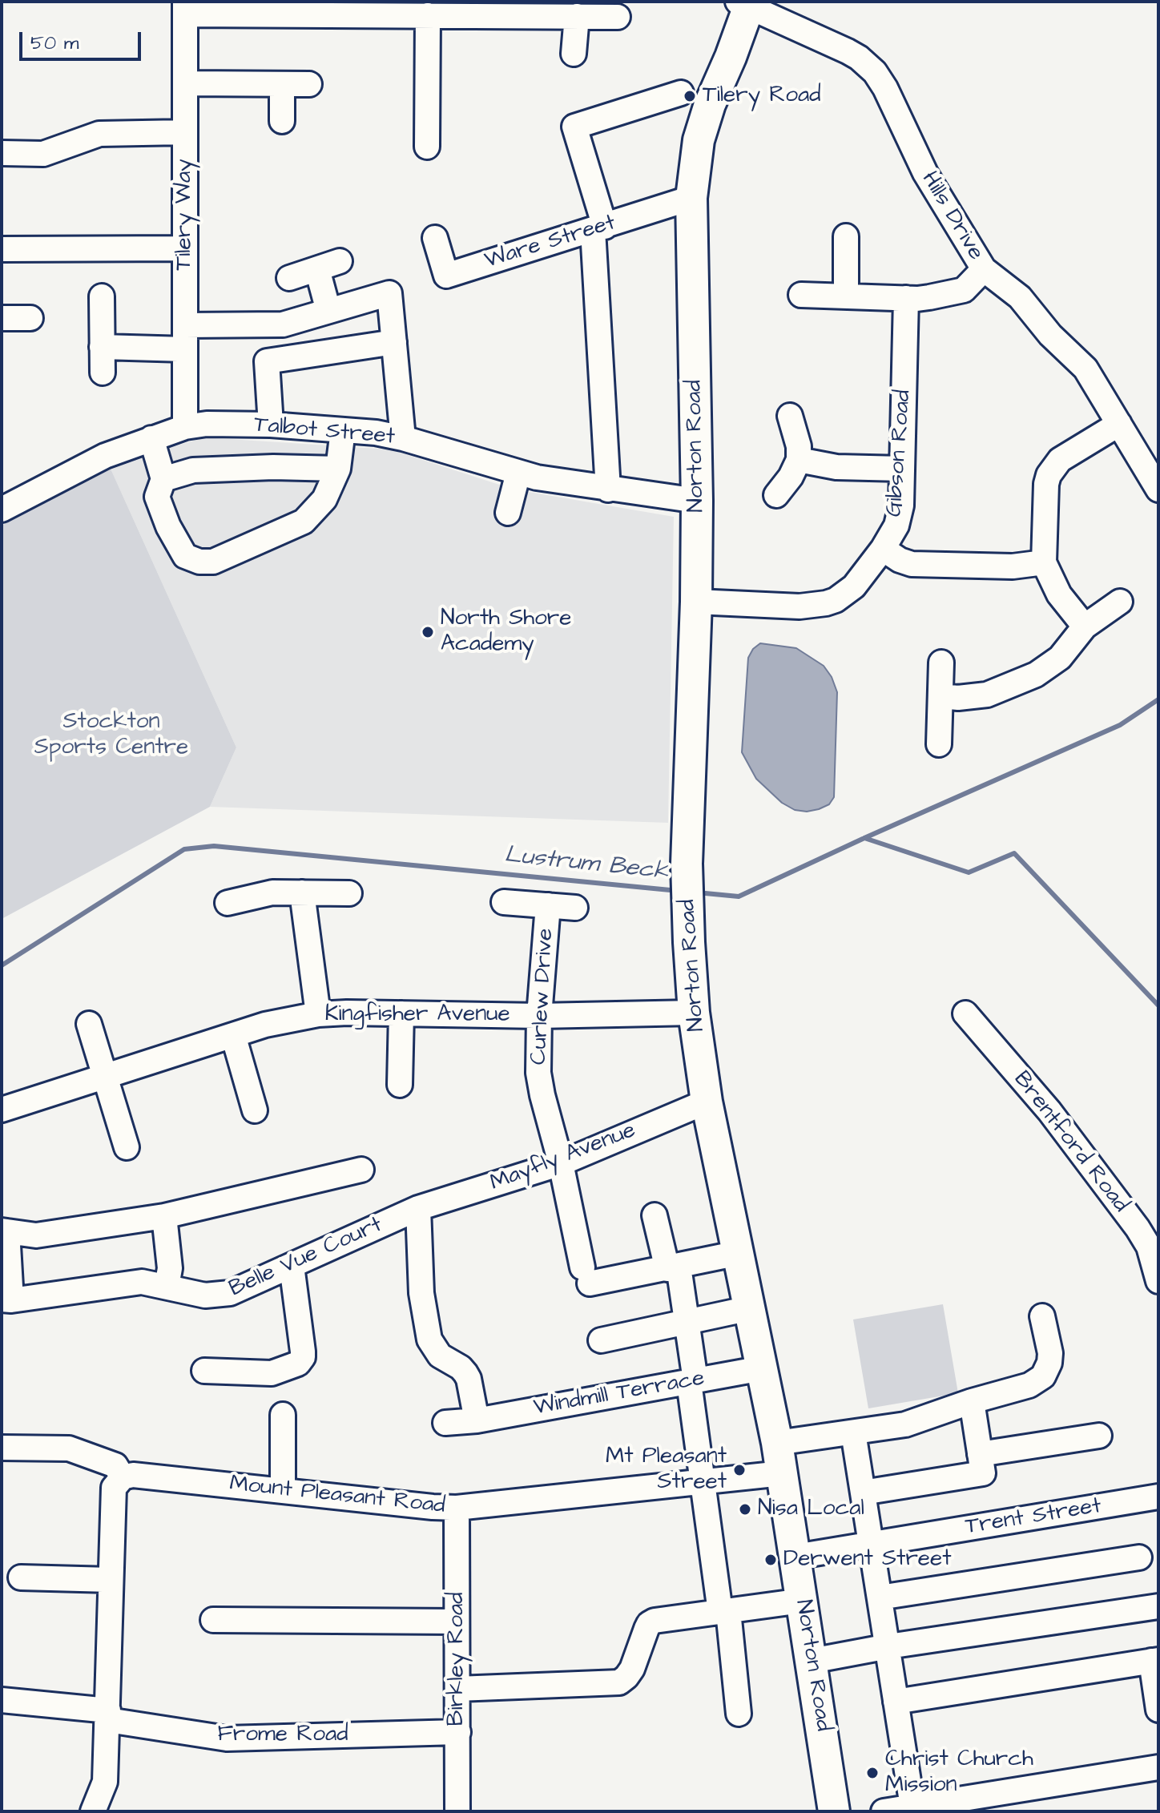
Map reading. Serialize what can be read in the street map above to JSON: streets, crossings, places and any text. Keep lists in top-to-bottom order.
{
  "streets": {
    "main road": ["Norton Road"],
    "street": [
      "Tilery Way",
      "Hills Drive",
      "Ware Street",
      "Talbot Street",
      "Gibson Road",
      "Curlew Drive",
      "Kingfisher Avenue",
      "Brentford Road",
      "Mayfly Avenue",
      "Belle Vue Court",
      "Windmill Terrace",
      "Mount Pleasant Road",
      "Trent Street",
      "Birkley Road",
      "Frome Road"
    ]
  },
  "crossings": [
    ["Tilery Way", "Talbot Street"],
    ["Hills Drive", "Norton Road"],
    ["Ware Street", "Norton Road"],
    ["Talbot Street", "Norton Road"],
    ["Norton Road", "Gibson Road"],
    ["Norton Road", "Kingfisher Avenue"],
    ["Norton Road", "Mayfly Avenue"],
    ["Norton Road", "Windmill Terrace"],
    ["Norton Road", "Mount Pleasant Road"],
    ["Norton Road", "Trent Street"],
    ["Curlew Drive", "Kingfisher Avenue"],
    ["Curlew Drive", "Mayfly Avenue"],
    ["Mayfly Avenue", "Belle Vue Court"],
    ["Mount Pleasant Road", "Birkley Road"],
    ["Birkley Road", "Frome Road"]
  ],
  "water": ["Lustrum Beck"],
  "parks": ["Stockton Sports Centre"],
  "places": [
    "Tilery Road",
    "North Shore Academy",
    "Mt Pleasant Street",
    "Nisa Local",
    "Derwent Street",
    "Christ Church Mission"
  ],
  "scale_bar": "50 m"
}
